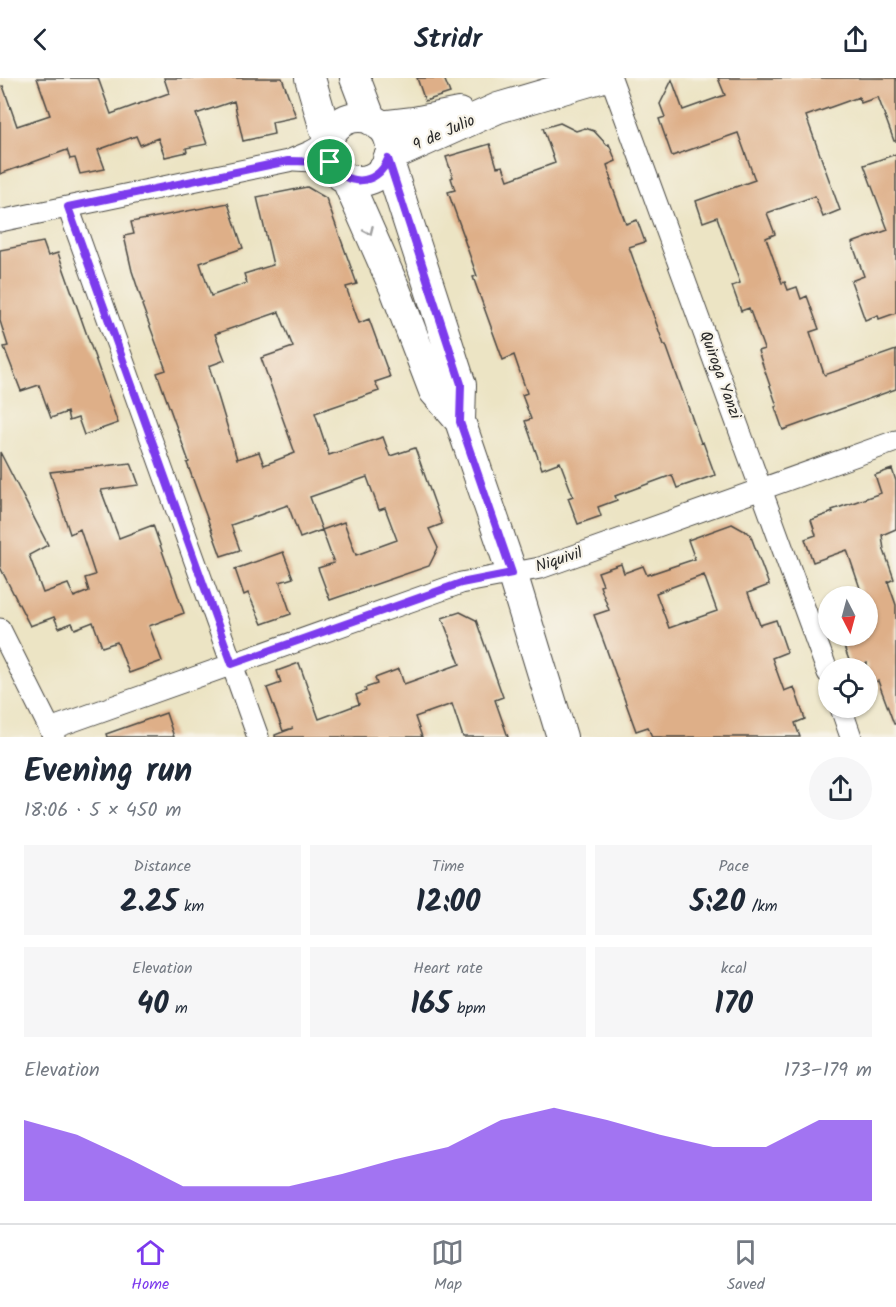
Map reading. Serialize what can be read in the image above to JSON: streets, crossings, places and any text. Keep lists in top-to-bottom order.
{
  "streets": {
    "main road": ["9 de Julio"],
    "street": ["Quiroga Yanzi", "Niquivil"]
  },
  "crossings": [
    ["Quiroga Yanzi", "Niquivil"]
  ],
  "north": "bottom",
  "page": {
    "header": "Stridr",
    "heading": ["Evening run", "18:06 · 5 × 450 m"],
    "stats": [
      ["Distance", "2.25 km"],
      ["Time", "12:00"],
      ["Pace", "5:20 /km"],
      ["Elevation", "40 m"],
      ["Heart rate", "165 bpm"],
      ["kcal", "170"]
    ],
    "chart": ["Elevation", "173–179 m"],
    "tabs": ["Home", "Map", "Saved"]
  }
}
